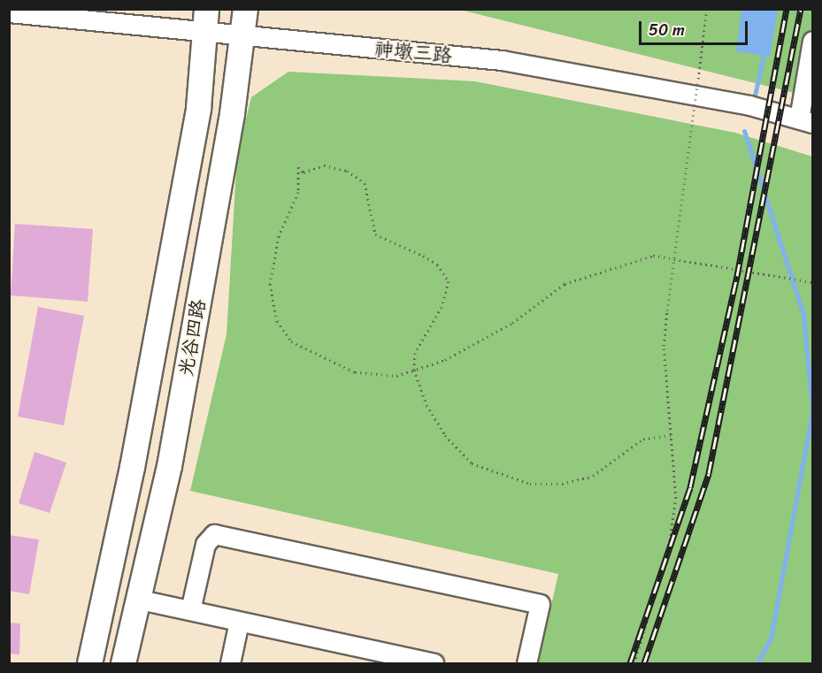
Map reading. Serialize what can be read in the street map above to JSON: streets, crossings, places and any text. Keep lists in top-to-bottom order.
{
  "streets": {
    "main road": ["光谷四路"],
    "street": ["神墩三路"]
  },
  "crossings": [
    ["神墩三路", "光谷四路"]
  ],
  "scale_bar": "50 m"
}
